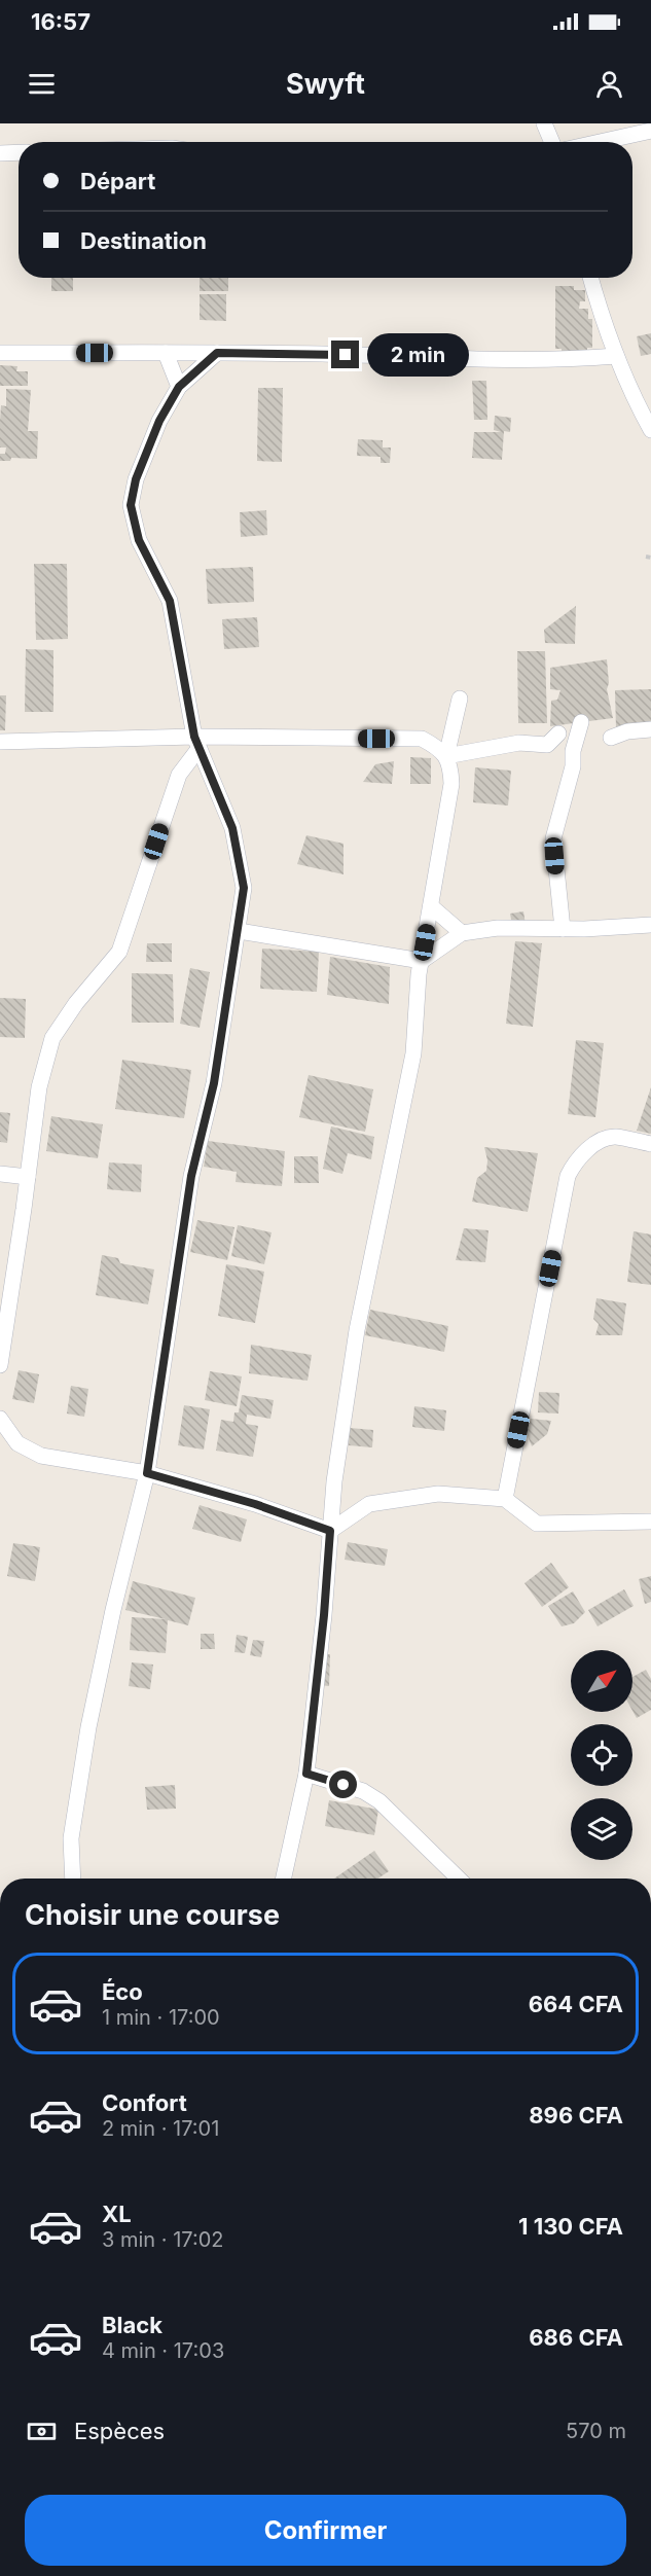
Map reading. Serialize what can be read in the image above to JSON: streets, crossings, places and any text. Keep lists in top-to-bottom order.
{
  "north": "top right",
  "page": {
    "status": "16:57",
    "header": "Swyft",
    "banner": ["Départ", "Destination"],
    "bubble": "2 min",
    "heading": "Choisir une course",
    "list": [
      {
        "name": "Éco",
        "note": "1 min · 17:00",
        "value": "664 CFA"
      },
      {
        "name": "Confort",
        "note": "2 min · 17:01",
        "value": "896 CFA"
      },
      {
        "name": "XL",
        "note": "3 min · 17:02",
        "value": "1 130 CFA"
      },
      {
        "name": "Black",
        "note": "4 min · 17:03",
        "value": "686 CFA"
      }
    ],
    "pay": ["Espèces", "570 m"],
    "buttons": "Confirmer"
  }
}
